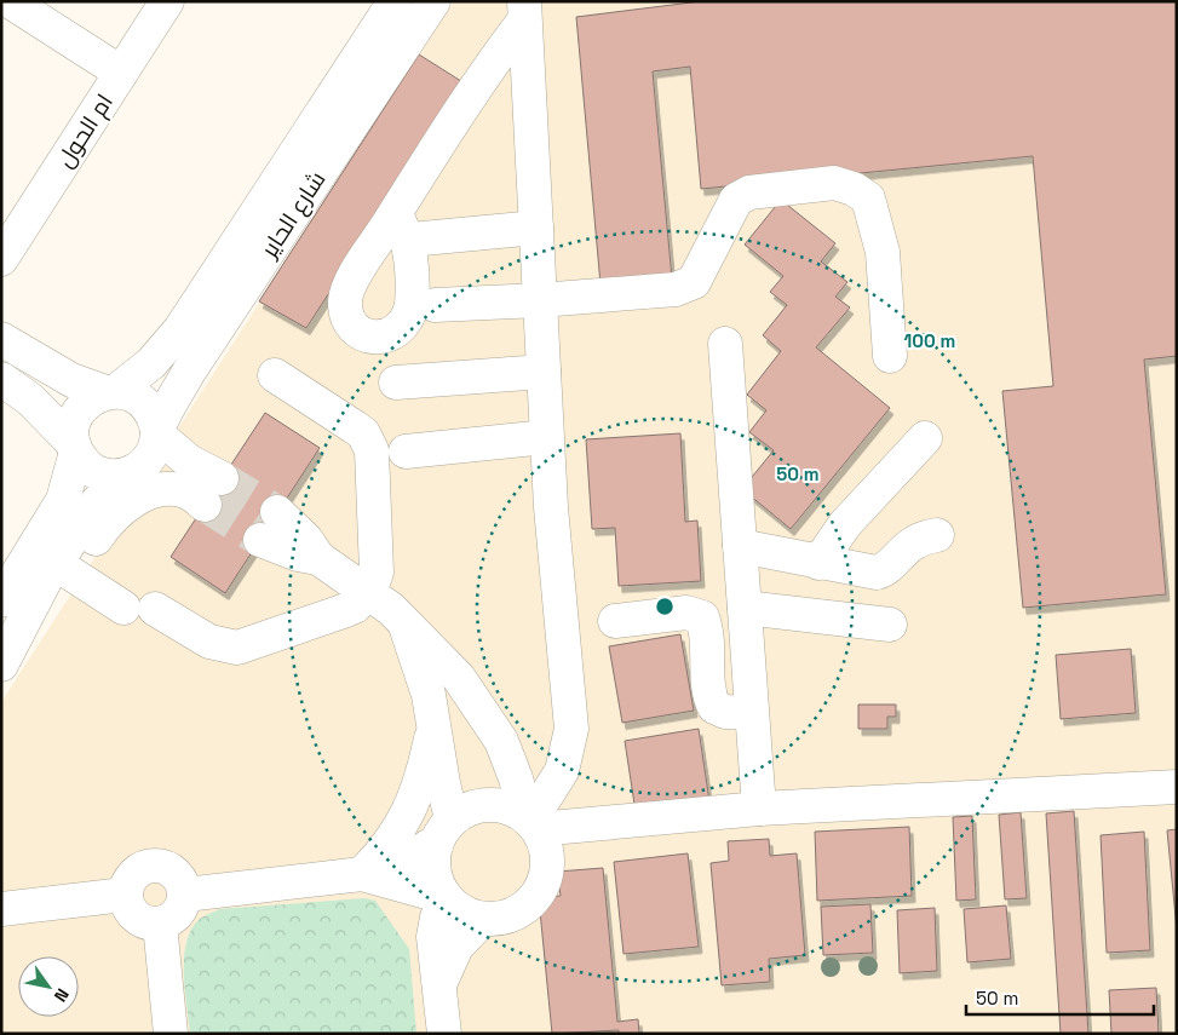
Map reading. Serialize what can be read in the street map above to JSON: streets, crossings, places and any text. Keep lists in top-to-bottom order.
{
  "streets": {
    "street": ["ام الحول", "شارع الحاير"]
  },
  "scale_bar": "50 m",
  "north": "bottom right",
  "rings": ["100 m", "50 m"]
}
